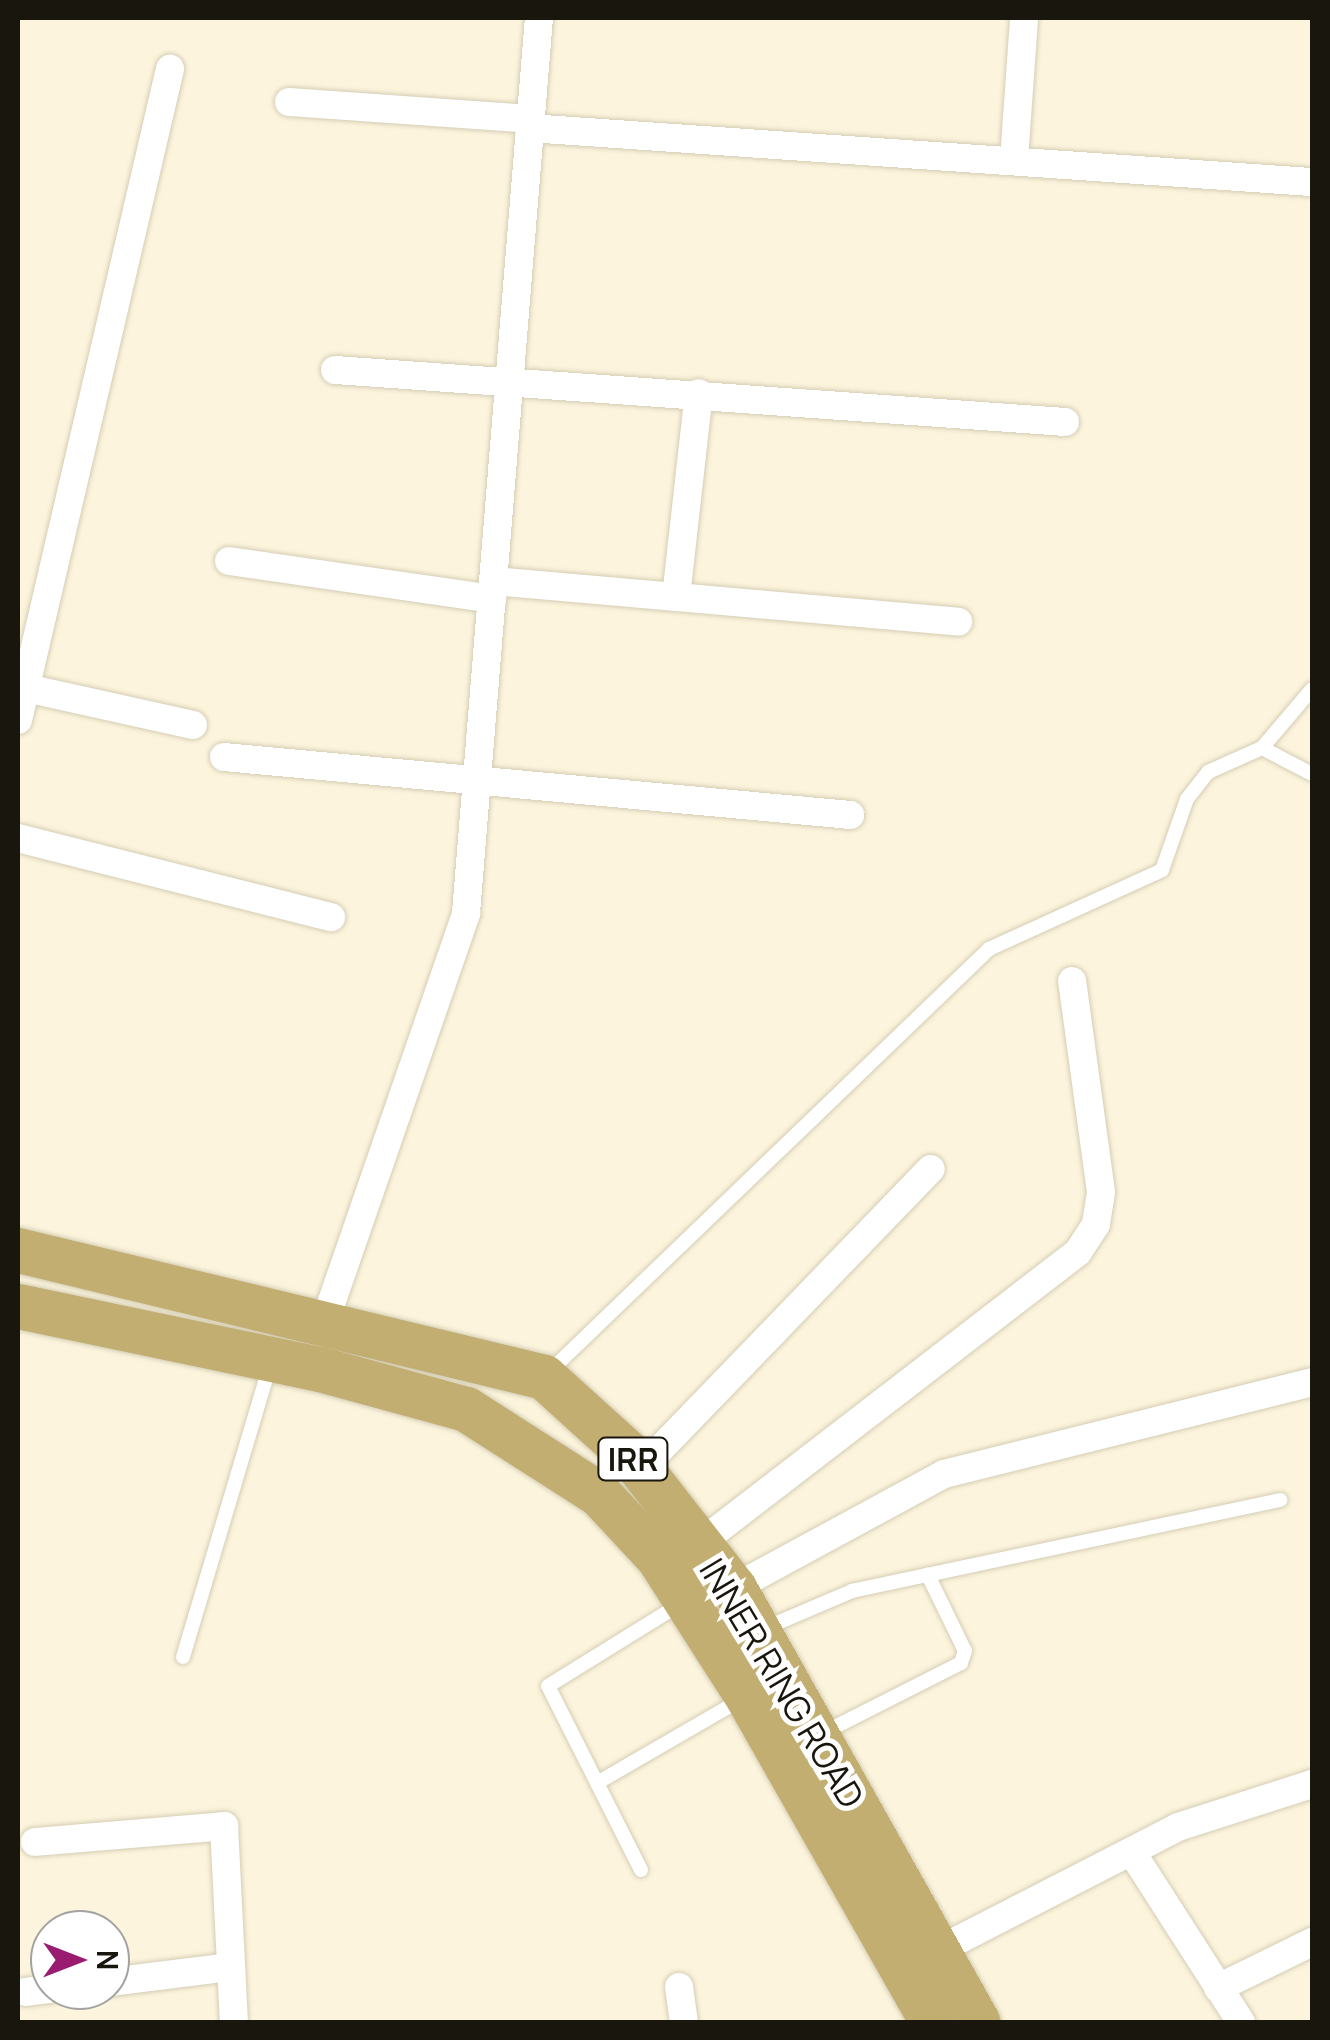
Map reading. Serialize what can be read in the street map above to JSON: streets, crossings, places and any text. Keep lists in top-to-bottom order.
{
  "streets": {
    "highway": ["IRR", "INNER RING ROAD"]
  },
  "north": "right"
}
